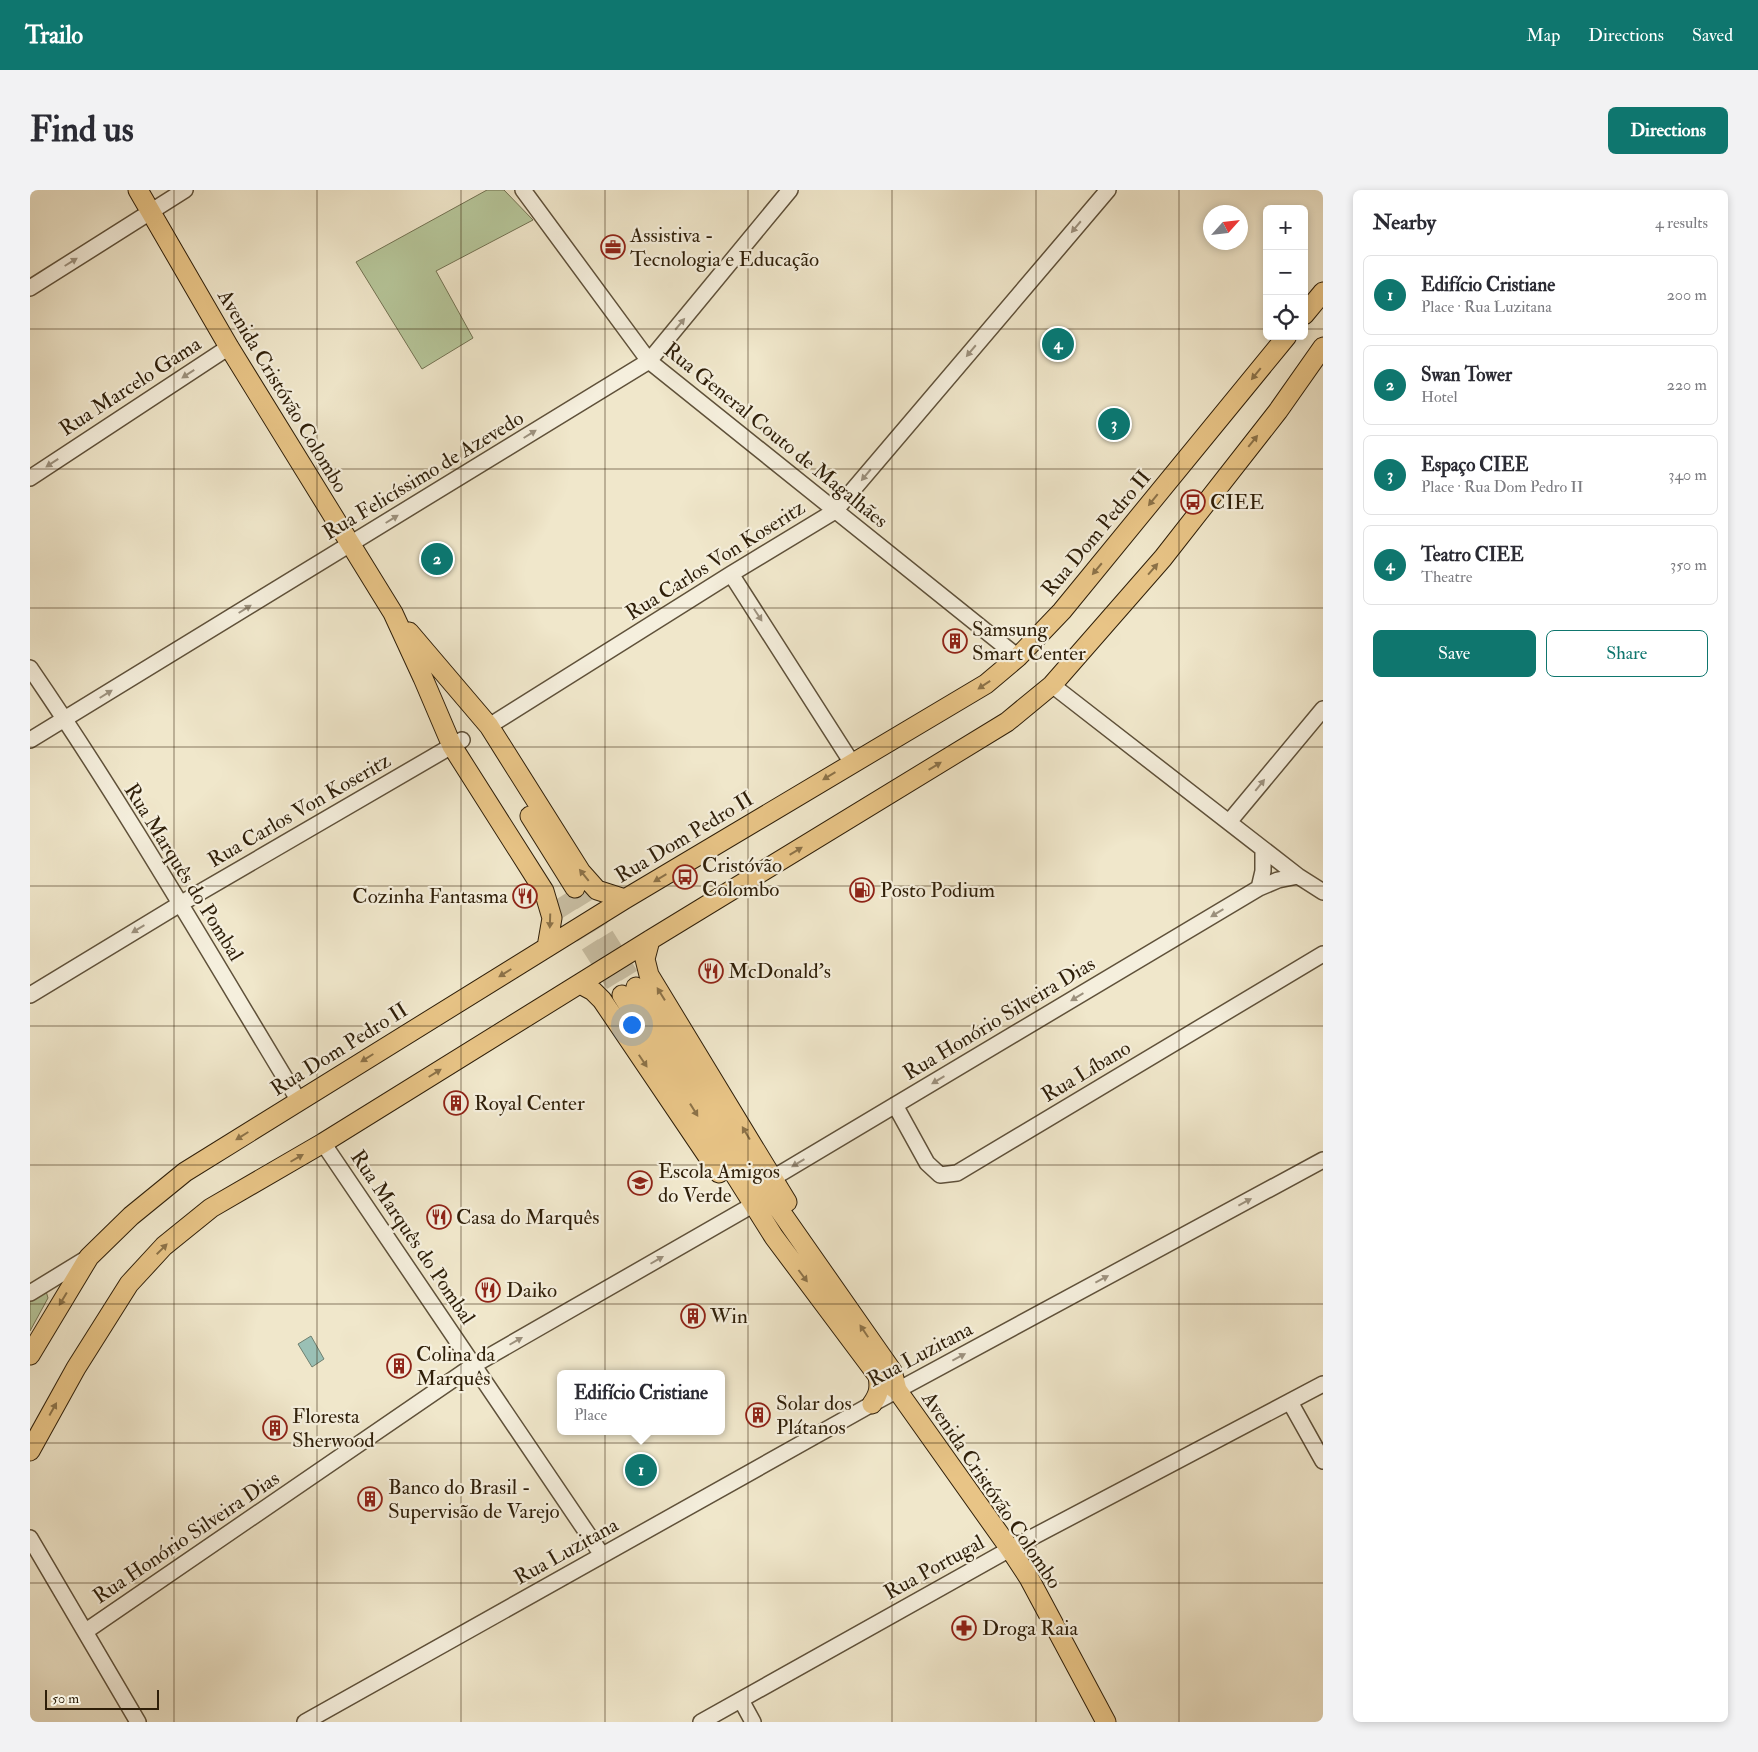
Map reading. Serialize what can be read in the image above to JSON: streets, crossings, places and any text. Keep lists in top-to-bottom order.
{
  "streets": {
    "main road": ["Avenida Cristóvão Colombo", "Rua Dom Pedro II"],
    "street": [
      "Rua Marcelo Gama",
      "Rua General Couto de Magalhães",
      "Rua Felicíssimo de Azevedo",
      "Rua Carlos Von Koseritz",
      "Rua Marquês do Pombal",
      "Rua Honório Silveira Dias",
      "Rua Líbano",
      "Rua Luzitana",
      "Rua Portugal"
    ]
  },
  "crossings": [
    ["Rua Marcelo Gama", "Avenida Cristóvão Colombo"],
    ["Avenida Cristóvão Colombo", "Rua Felicíssimo de Azevedo"],
    ["Avenida Cristóvão Colombo", "Rua Dom Pedro II"],
    ["Avenida Cristóvão Colombo", "Rua Carlos Von Koseritz"],
    ["Avenida Cristóvão Colombo", "Rua Honório Silveira Dias"],
    ["Avenida Cristóvão Colombo", "Rua Luzitana"],
    ["Avenida Cristóvão Colombo", "Rua Portugal"],
    ["Rua General Couto de Magalhães", "Rua Felicíssimo de Azevedo"],
    ["Rua General Couto de Magalhães", "Rua Dom Pedro II"],
    ["Rua General Couto de Magalhães", "Rua Carlos Von Koseritz"],
    ["Rua Felicíssimo de Azevedo", "Rua Marquês do Pombal"],
    ["Rua Dom Pedro II", "Rua Marquês do Pombal"],
    ["Rua Carlos Von Koseritz", "Rua Marquês do Pombal"],
    ["Rua Marquês do Pombal", "Rua Honório Silveira Dias"],
    ["Rua Marquês do Pombal", "Rua Luzitana"],
    ["Rua Honório Silveira Dias", "Rua Líbano"]
  ],
  "one_way": [
    "Rua Marcelo Gama",
    "Rua Felicíssimo de Azevedo",
    "Rua Carlos Von Koseritz",
    "Rua Luzitana"
  ],
  "places": {
    "office": ["Assistiva - Tecnologia e Educação"],
    "bus stop": ["CIEE", "Cristóvão Colombo"],
    "building": [
      "Samsung Smart Center",
      "Royal Center",
      "Win",
      "Colina da Marquês",
      "Solar dos Plátanos",
      "Floresta Sherwood",
      "Banco do Brasil - Supervisão de Varejo"
    ],
    "fuel station": ["Posto Podium"],
    "restaurant": [
      "Cozinha Fantasma",
      "McDonald's",
      "Casa do Marquês",
      "Daiko"
    ],
    "school or university": ["Escola Amigos do Verde"],
    "pharmacy": ["Droga Raia"]
  },
  "scale_bar": "50 m",
  "north": "top right",
  "page": {
    "header": "Trailo",
    "nav": ["Map", "Directions", "Saved"],
    "buttons": [
      "Directions",
      ["Save", "Share"]
    ],
    "title": "Find us",
    "heading": ["Nearby", "4 results"],
    "map_buttons": ["+", "−"],
    "list": [
      {
        "mark": "1",
        "name": "Edifício Cristiane",
        "note": "Place · Rua Luzitana",
        "value": "200 m"
      },
      {
        "mark": "2",
        "name": "Swan Tower",
        "note": "Hotel",
        "value": "220 m"
      },
      {
        "mark": "3",
        "name": "Espaço CIEE",
        "note": "Place · Rua Dom Pedro II",
        "value": "340 m"
      },
      {
        "mark": "4",
        "name": "Teatro CIEE",
        "note": "Theatre",
        "value": "350 m"
      }
    ],
    "pins": [
      "4",
      "3",
      "2",
      "1"
    ],
    "popup": ["Edifício Cristiane", "Place"],
    "scale": "50 m"
  }
}
